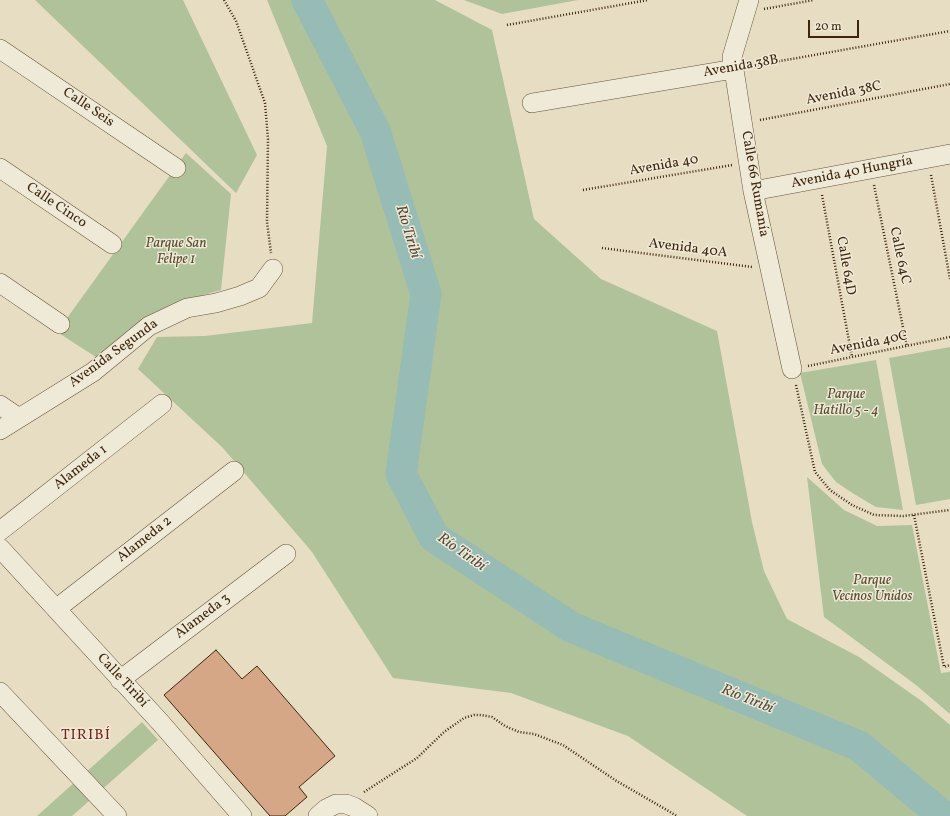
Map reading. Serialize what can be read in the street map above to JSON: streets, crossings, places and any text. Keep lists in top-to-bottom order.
{
  "streets": {
    "street": [
      "Avenida 38B",
      "Calle Seis",
      "Avenida 40 Hungría",
      "Calle 66 Rumanía",
      "Calle Cinco",
      "Avenida Segunda",
      "Alameda 1",
      "Alameda 2",
      "Alameda 3",
      "Calle Tiribí"
    ],
    "path": [
      "Avenida 38C",
      "Avenida 40",
      "Avenida 40A",
      "Calle 64C",
      "Calle 64D",
      "Avenida 40C"
    ]
  },
  "crossings": [
    ["Avenida 38B", "Calle 66 Rumanía"],
    ["Avenida 38C", "Calle 66 Rumanía"],
    ["Avenida 40", "Calle 66 Rumanía"],
    ["Avenida 40 Hungría", "Calle 66 Rumanía"],
    ["Avenida 40 Hungría", "Calle 64C"],
    ["Avenida 40 Hungría", "Calle 64D"],
    ["Calle 66 Rumanía", "Avenida 40A"],
    ["Calle 66 Rumanía", "Avenida 40C"],
    ["Calle 64C", "Avenida 40C"],
    ["Calle 64D", "Avenida 40C"],
    ["Alameda 2", "Calle Tiribí"],
    ["Alameda 3", "Calle Tiribí"]
  ],
  "districts": ["TIRIBÍ"],
  "water": ["Río Tiribí"],
  "parks": ["Parque San Felipe 1", "Parque Hatillo 5 - 4", "Parque Vecinos Unidos"],
  "scale_bar": "20 m"
}
